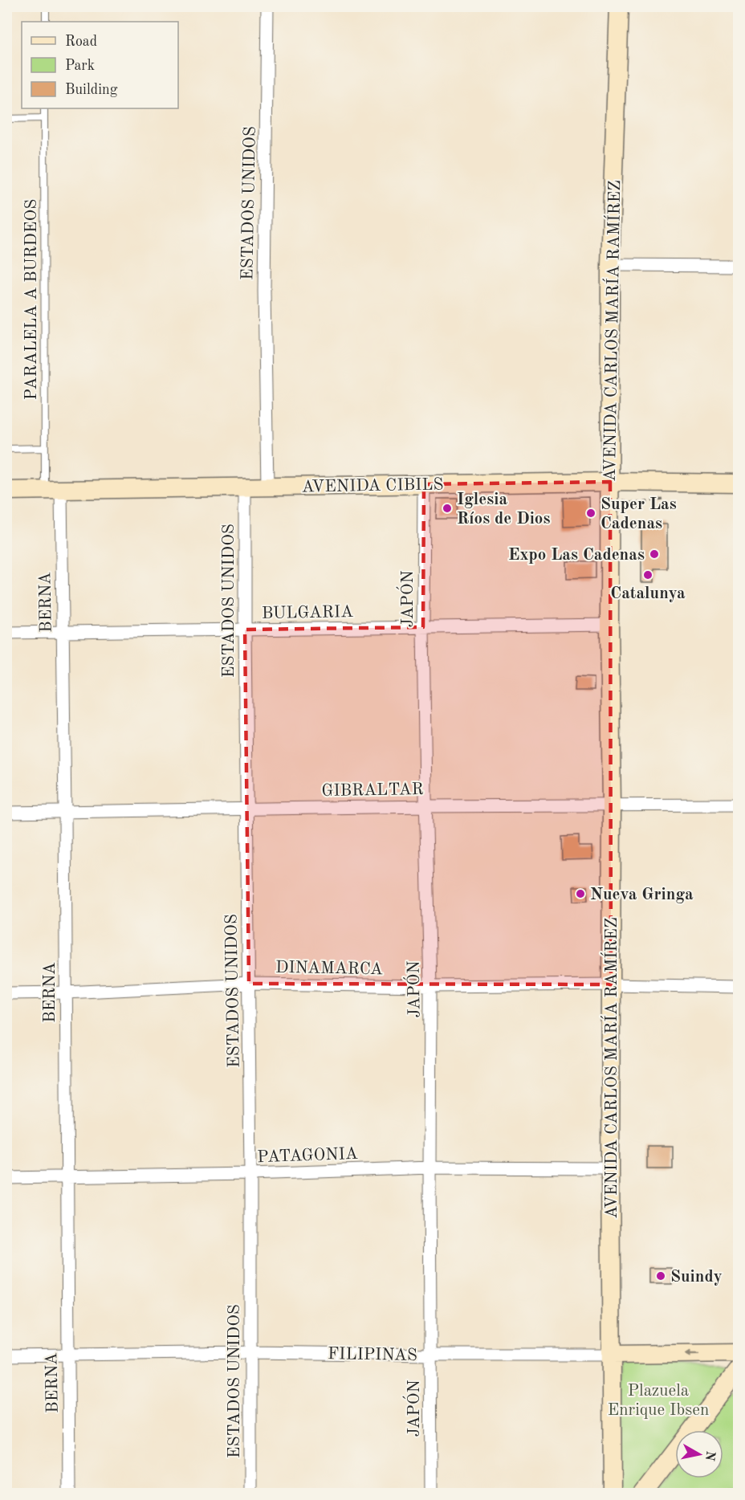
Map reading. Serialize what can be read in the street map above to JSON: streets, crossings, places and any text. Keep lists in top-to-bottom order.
{
  "streets": {
    "street": [
      "ESTADOS UNIDOS",
      "AVENIDA CARLOS MARÍA RAMÍREZ",
      "AVENIDA CIBILS",
      "JAPÓN",
      "BERNA",
      "BULGARIA",
      "GIBRALTAR",
      "DINAMARCA",
      "PATAGONIA",
      "FILIPINAS"
    ],
    "lane": ["PARALELA A BURDEOS"]
  },
  "crossings": [
    ["ESTADOS UNIDOS", "AVENIDA CIBILS"],
    ["ESTADOS UNIDOS", "BULGARIA"],
    ["ESTADOS UNIDOS", "GIBRALTAR"],
    ["ESTADOS UNIDOS", "DINAMARCA"],
    ["ESTADOS UNIDOS", "PATAGONIA"],
    ["ESTADOS UNIDOS", "FILIPINAS"],
    ["PARALELA A BURDEOS", "AVENIDA CIBILS"],
    ["PARALELA A BURDEOS", "BERNA"],
    ["AVENIDA CARLOS MARÍA RAMÍREZ", "AVENIDA CIBILS"],
    ["AVENIDA CARLOS MARÍA RAMÍREZ", "BULGARIA"],
    ["AVENIDA CARLOS MARÍA RAMÍREZ", "GIBRALTAR"],
    ["AVENIDA CARLOS MARÍA RAMÍREZ", "DINAMARCA"],
    ["AVENIDA CARLOS MARÍA RAMÍREZ", "PATAGONIA"],
    ["AVENIDA CARLOS MARÍA RAMÍREZ", "FILIPINAS"],
    ["AVENIDA CIBILS", "JAPÓN"],
    ["AVENIDA CIBILS", "BERNA"],
    ["JAPÓN", "BULGARIA"],
    ["JAPÓN", "GIBRALTAR"],
    ["JAPÓN", "DINAMARCA"],
    ["JAPÓN", "PATAGONIA"],
    ["JAPÓN", "FILIPINAS"],
    ["BERNA", "BULGARIA"],
    ["BERNA", "GIBRALTAR"],
    ["BERNA", "DINAMARCA"],
    ["BERNA", "PATAGONIA"],
    ["BERNA", "FILIPINAS"]
  ],
  "parks": ["Plazuela Enrique Ibsen"],
  "places": [
    "Iglesia Ríos de Dios",
    "Super Las Cadenas",
    "Expo Las Cadenas",
    "Catalunya",
    "Nueva Gringa",
    "Suindy"
  ],
  "legend": ["Road", "Park", "Building"],
  "north": "right"
}
